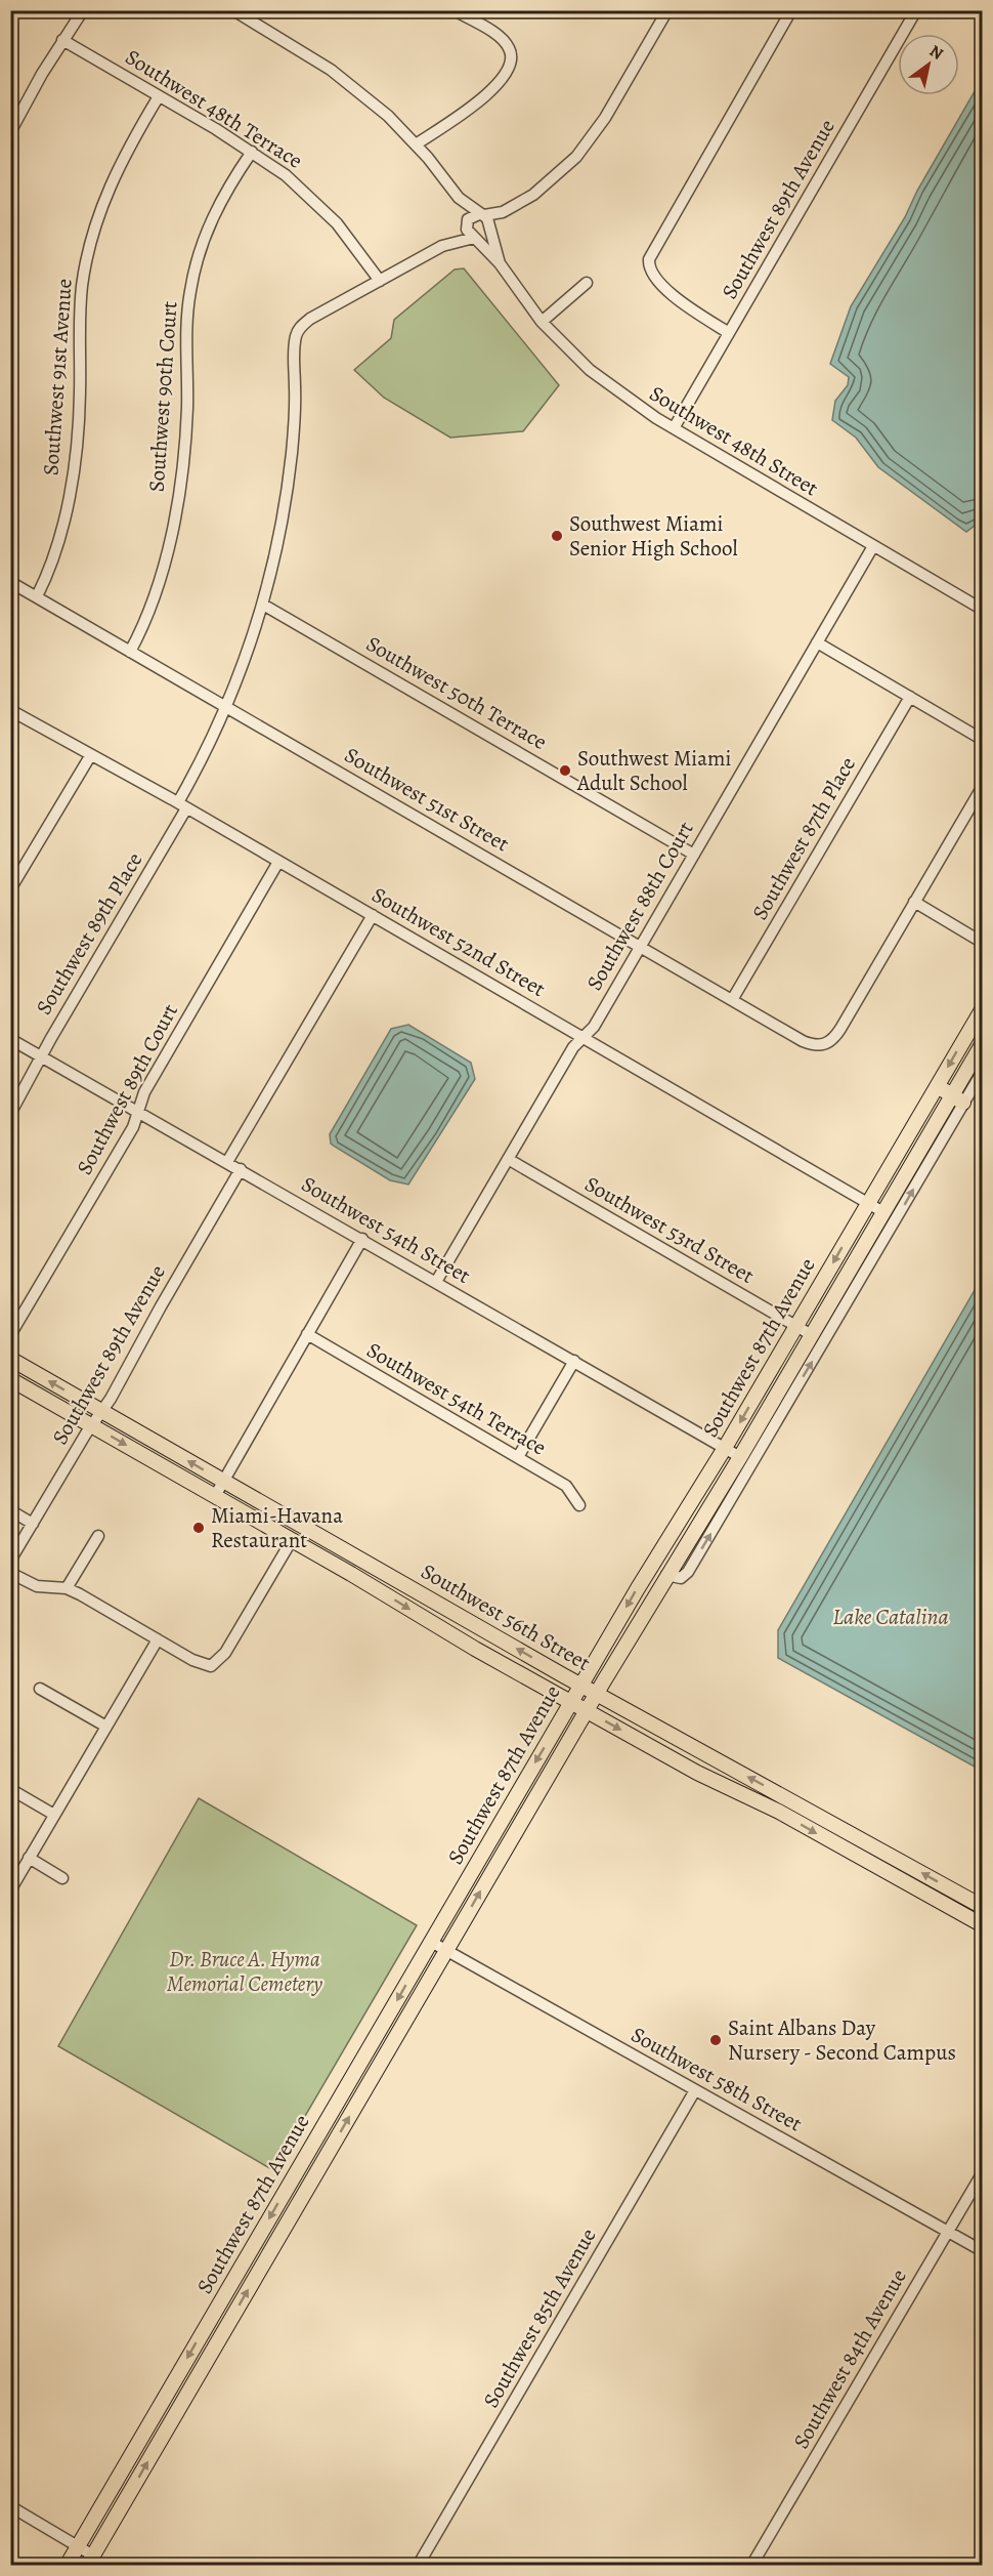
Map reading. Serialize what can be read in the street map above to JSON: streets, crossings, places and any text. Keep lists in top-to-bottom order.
{
  "streets": {
    "main road": ["Southwest 87th Avenue", "Southwest 56th Street"],
    "street": [
      "Southwest 48th Terrace",
      "Southwest 89th Avenue",
      "Southwest 91st Avenue",
      "Southwest 90th Court",
      "Southwest 48th Street",
      "Southwest 50th Terrace",
      "Southwest 51st Street",
      "Southwest 87th Place",
      "Southwest 88th Court",
      "Southwest 89th Place",
      "Southwest 52nd Street",
      "Southwest 89th Court",
      "Southwest 54th Street",
      "Southwest 53rd Street",
      "Southwest 54th Terrace",
      "Southwest 58th Street",
      "Southwest 85th Avenue",
      "Southwest 84th Avenue"
    ]
  },
  "crossings": [
    ["Southwest 48th Terrace", "Southwest 91st Avenue"],
    ["Southwest 48th Terrace", "Southwest 90th Court"],
    ["Southwest 48th Terrace", "Southwest 89th Place"],
    ["Southwest 89th Avenue", "Southwest 48th Street"],
    ["Southwest 89th Avenue", "Southwest 54th Street"],
    ["Southwest 89th Avenue", "Southwest 56th Street"],
    ["Southwest 91st Avenue", "Southwest 51st Street"],
    ["Southwest 90th Court", "Southwest 51st Street"],
    ["Southwest 48th Street", "Southwest 88th Court"],
    ["Southwest 48th Street", "Southwest 89th Place"],
    ["Southwest 50th Terrace", "Southwest 88th Court"],
    ["Southwest 50th Terrace", "Southwest 89th Place"],
    ["Southwest 51st Street", "Southwest 87th Place"],
    ["Southwest 51st Street", "Southwest 88th Court"],
    ["Southwest 51st Street", "Southwest 89th Place"],
    ["Southwest 88th Court", "Southwest 52nd Street"],
    ["Southwest 88th Court", "Southwest 54th Street"],
    ["Southwest 88th Court", "Southwest 53rd Street"],
    ["Southwest 89th Place", "Southwest 52nd Street"],
    ["Southwest 89th Place", "Southwest 54th Street"],
    ["Southwest 52nd Street", "Southwest 89th Court"],
    ["Southwest 52nd Street", "Southwest 87th Avenue"],
    ["Southwest 89th Court", "Southwest 54th Street"],
    ["Southwest 54th Street", "Southwest 87th Avenue"],
    ["Southwest 53rd Street", "Southwest 87th Avenue"],
    ["Southwest 87th Avenue", "Southwest 56th Street"],
    ["Southwest 87th Avenue", "Southwest 58th Street"],
    ["Southwest 58th Street", "Southwest 85th Avenue"],
    ["Southwest 58th Street", "Southwest 84th Avenue"]
  ],
  "water": ["Lake Catalina"],
  "parks": ["Dr. Bruce A. Hyma Memorial Cemetery"],
  "places": [
    "Southwest Miami Senior High School",
    "Southwest Miami Adult School",
    "Miami-Havana Restaurant",
    "Saint Albans Day Nursery - Second Campus"
  ],
  "north": "top right"
}
